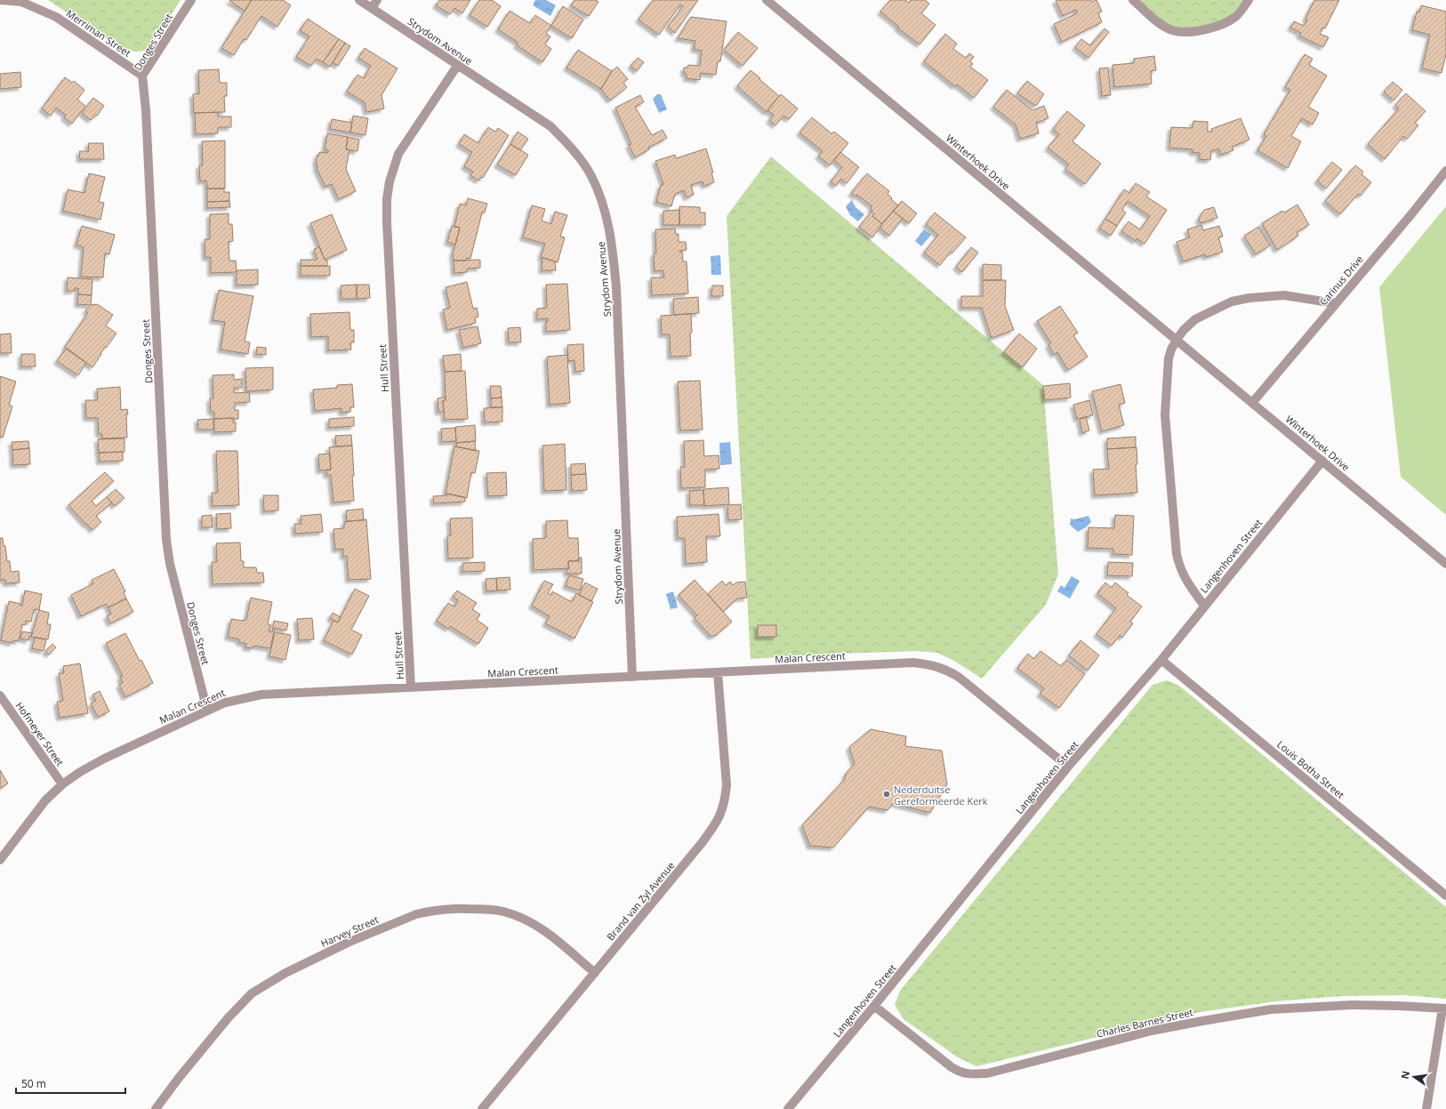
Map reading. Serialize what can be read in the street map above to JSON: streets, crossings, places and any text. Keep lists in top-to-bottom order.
{
  "streets": {
    "street": [
      "Merriman Street",
      "Strydom Avenue",
      "Donges Street",
      "Winterhoek Drive",
      "Carinus Drive",
      "Hull Street",
      "Langenhoven Street",
      "Malan Crescent",
      "Hofmeyer Street",
      "Louis Botha Street",
      "Brand van Zyl Avenue",
      "Harvey Street",
      "Charles Barnes Street"
    ]
  },
  "crossings": [
    ["Merriman Street", "Donges Street"],
    ["Strydom Avenue", "Hull Street"],
    ["Strydom Avenue", "Malan Crescent"],
    ["Donges Street", "Malan Crescent"],
    ["Winterhoek Drive", "Carinus Drive"],
    ["Winterhoek Drive", "Langenhoven Street"],
    ["Hull Street", "Malan Crescent"],
    ["Langenhoven Street", "Malan Crescent"],
    ["Langenhoven Street", "Louis Botha Street"],
    ["Langenhoven Street", "Charles Barnes Street"],
    ["Malan Crescent", "Hofmeyer Street"],
    ["Malan Crescent", "Brand van Zyl Avenue"],
    ["Brand van Zyl Avenue", "Harvey Street"]
  ],
  "places": ["Nederduitse Gereformeerde Kerk"],
  "scale_bar": "50 m",
  "north": "left"
}
